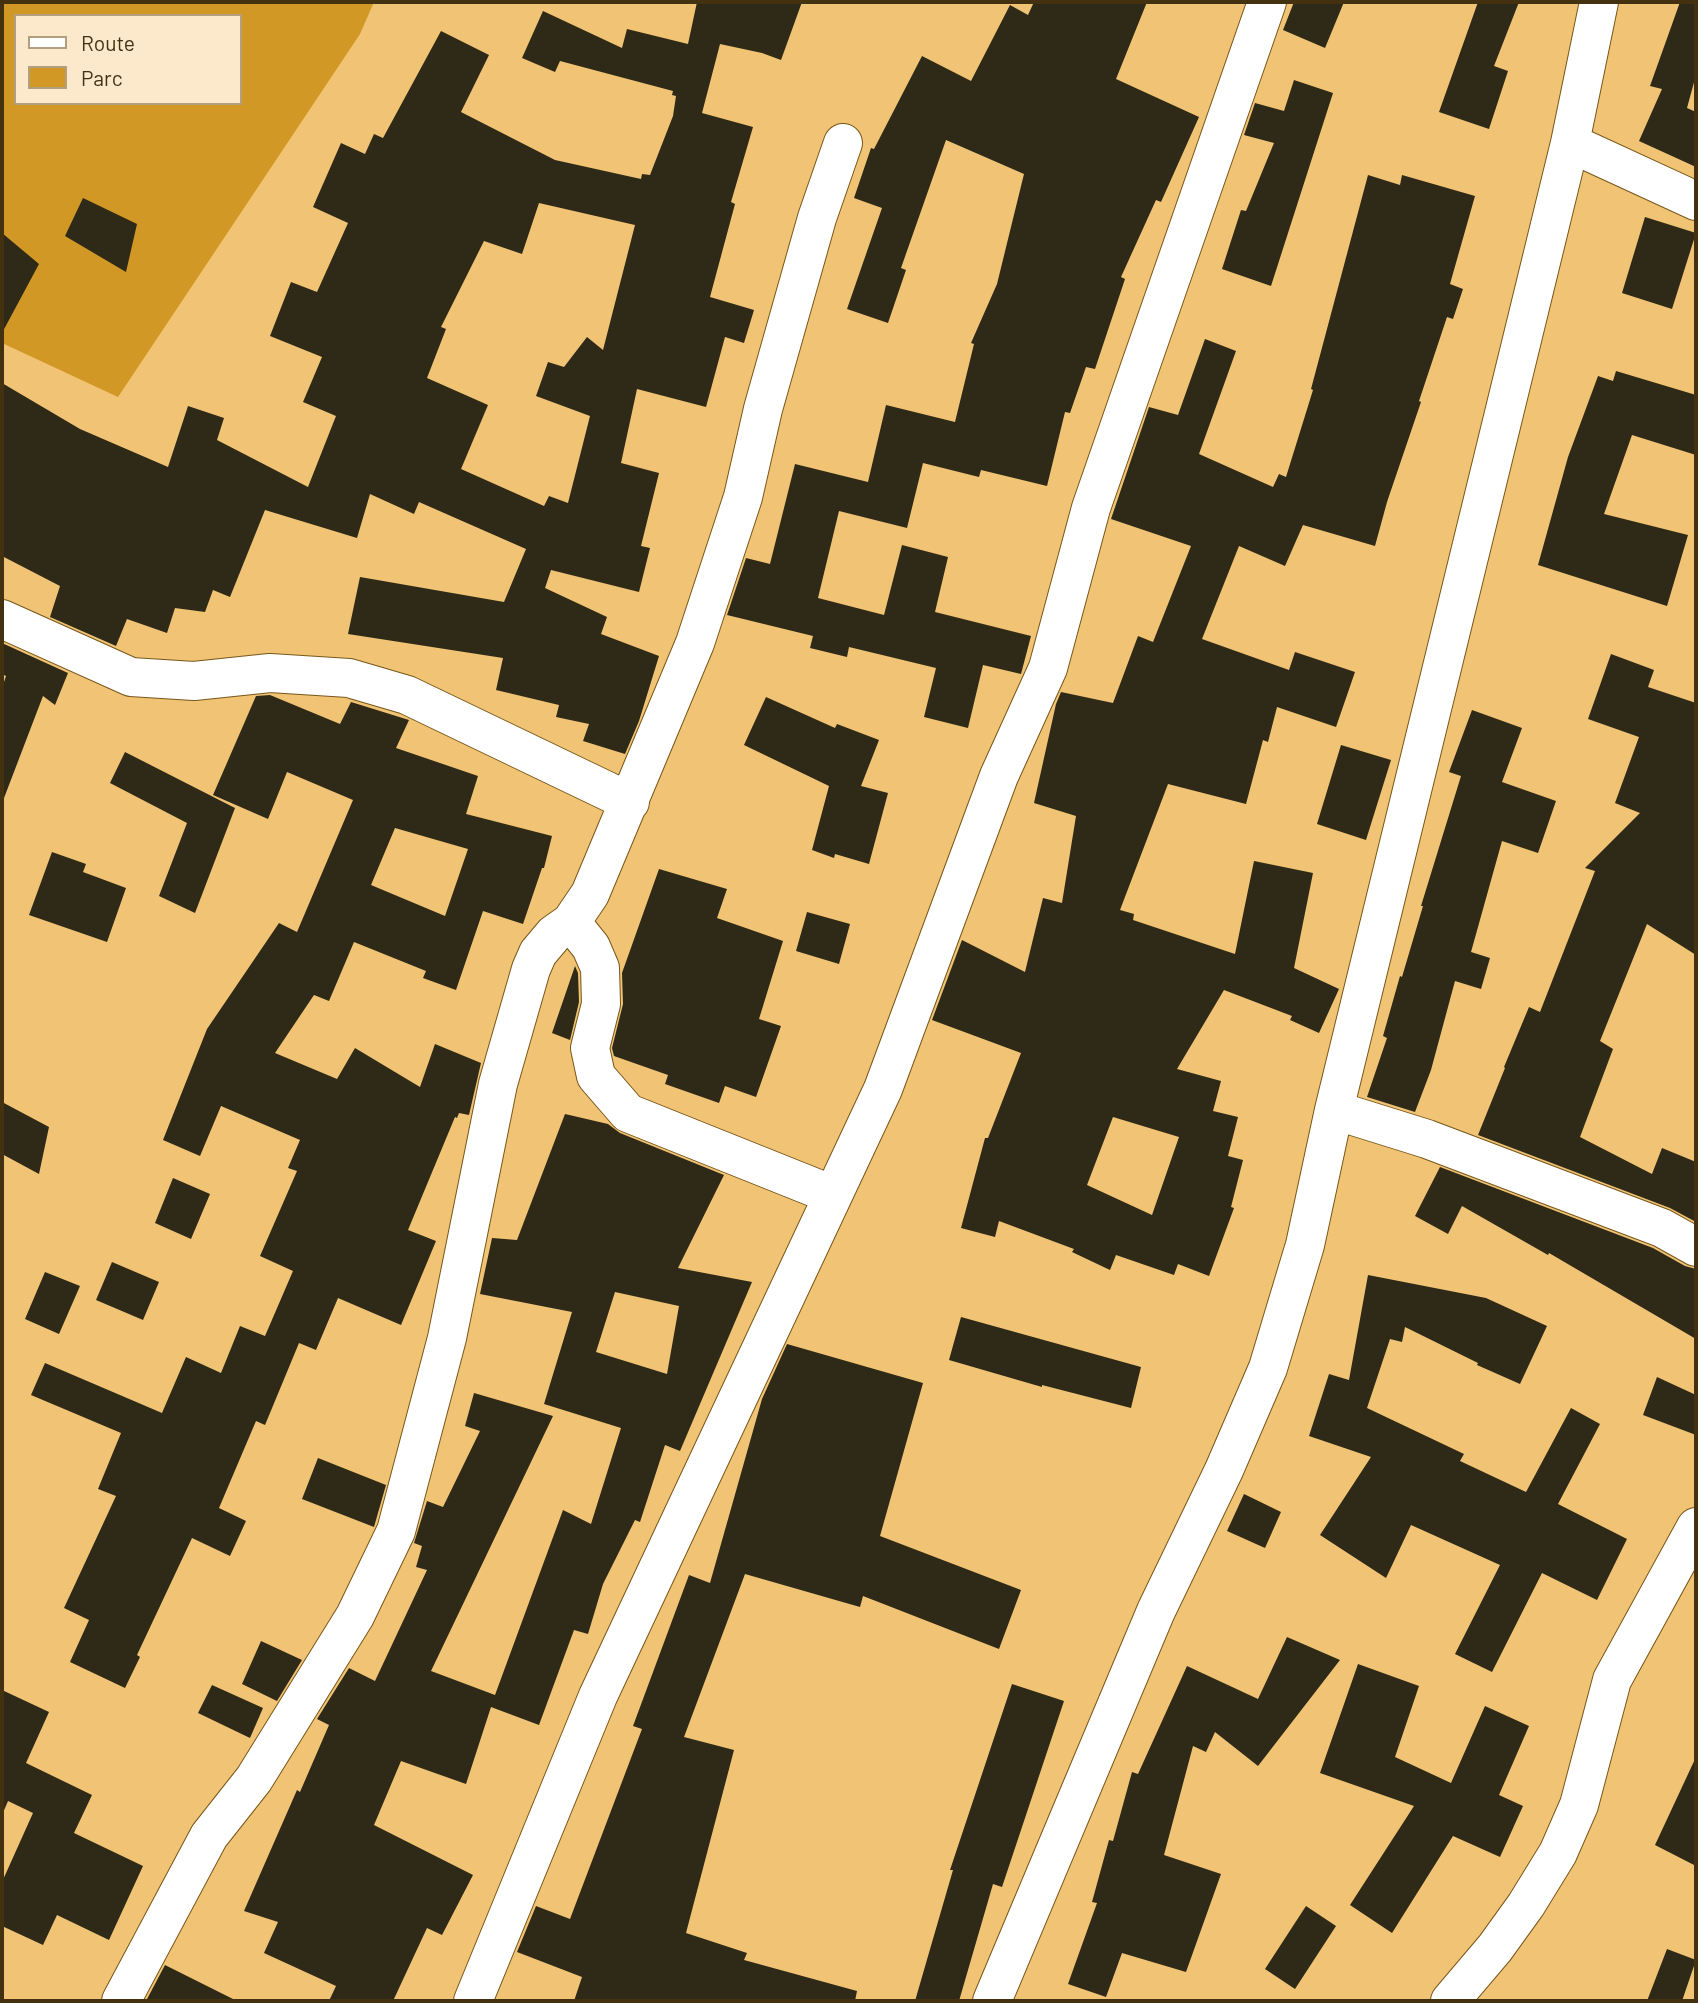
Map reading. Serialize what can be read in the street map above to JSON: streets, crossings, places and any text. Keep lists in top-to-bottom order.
{
  "legend": ["Route", "Parc"]
}
